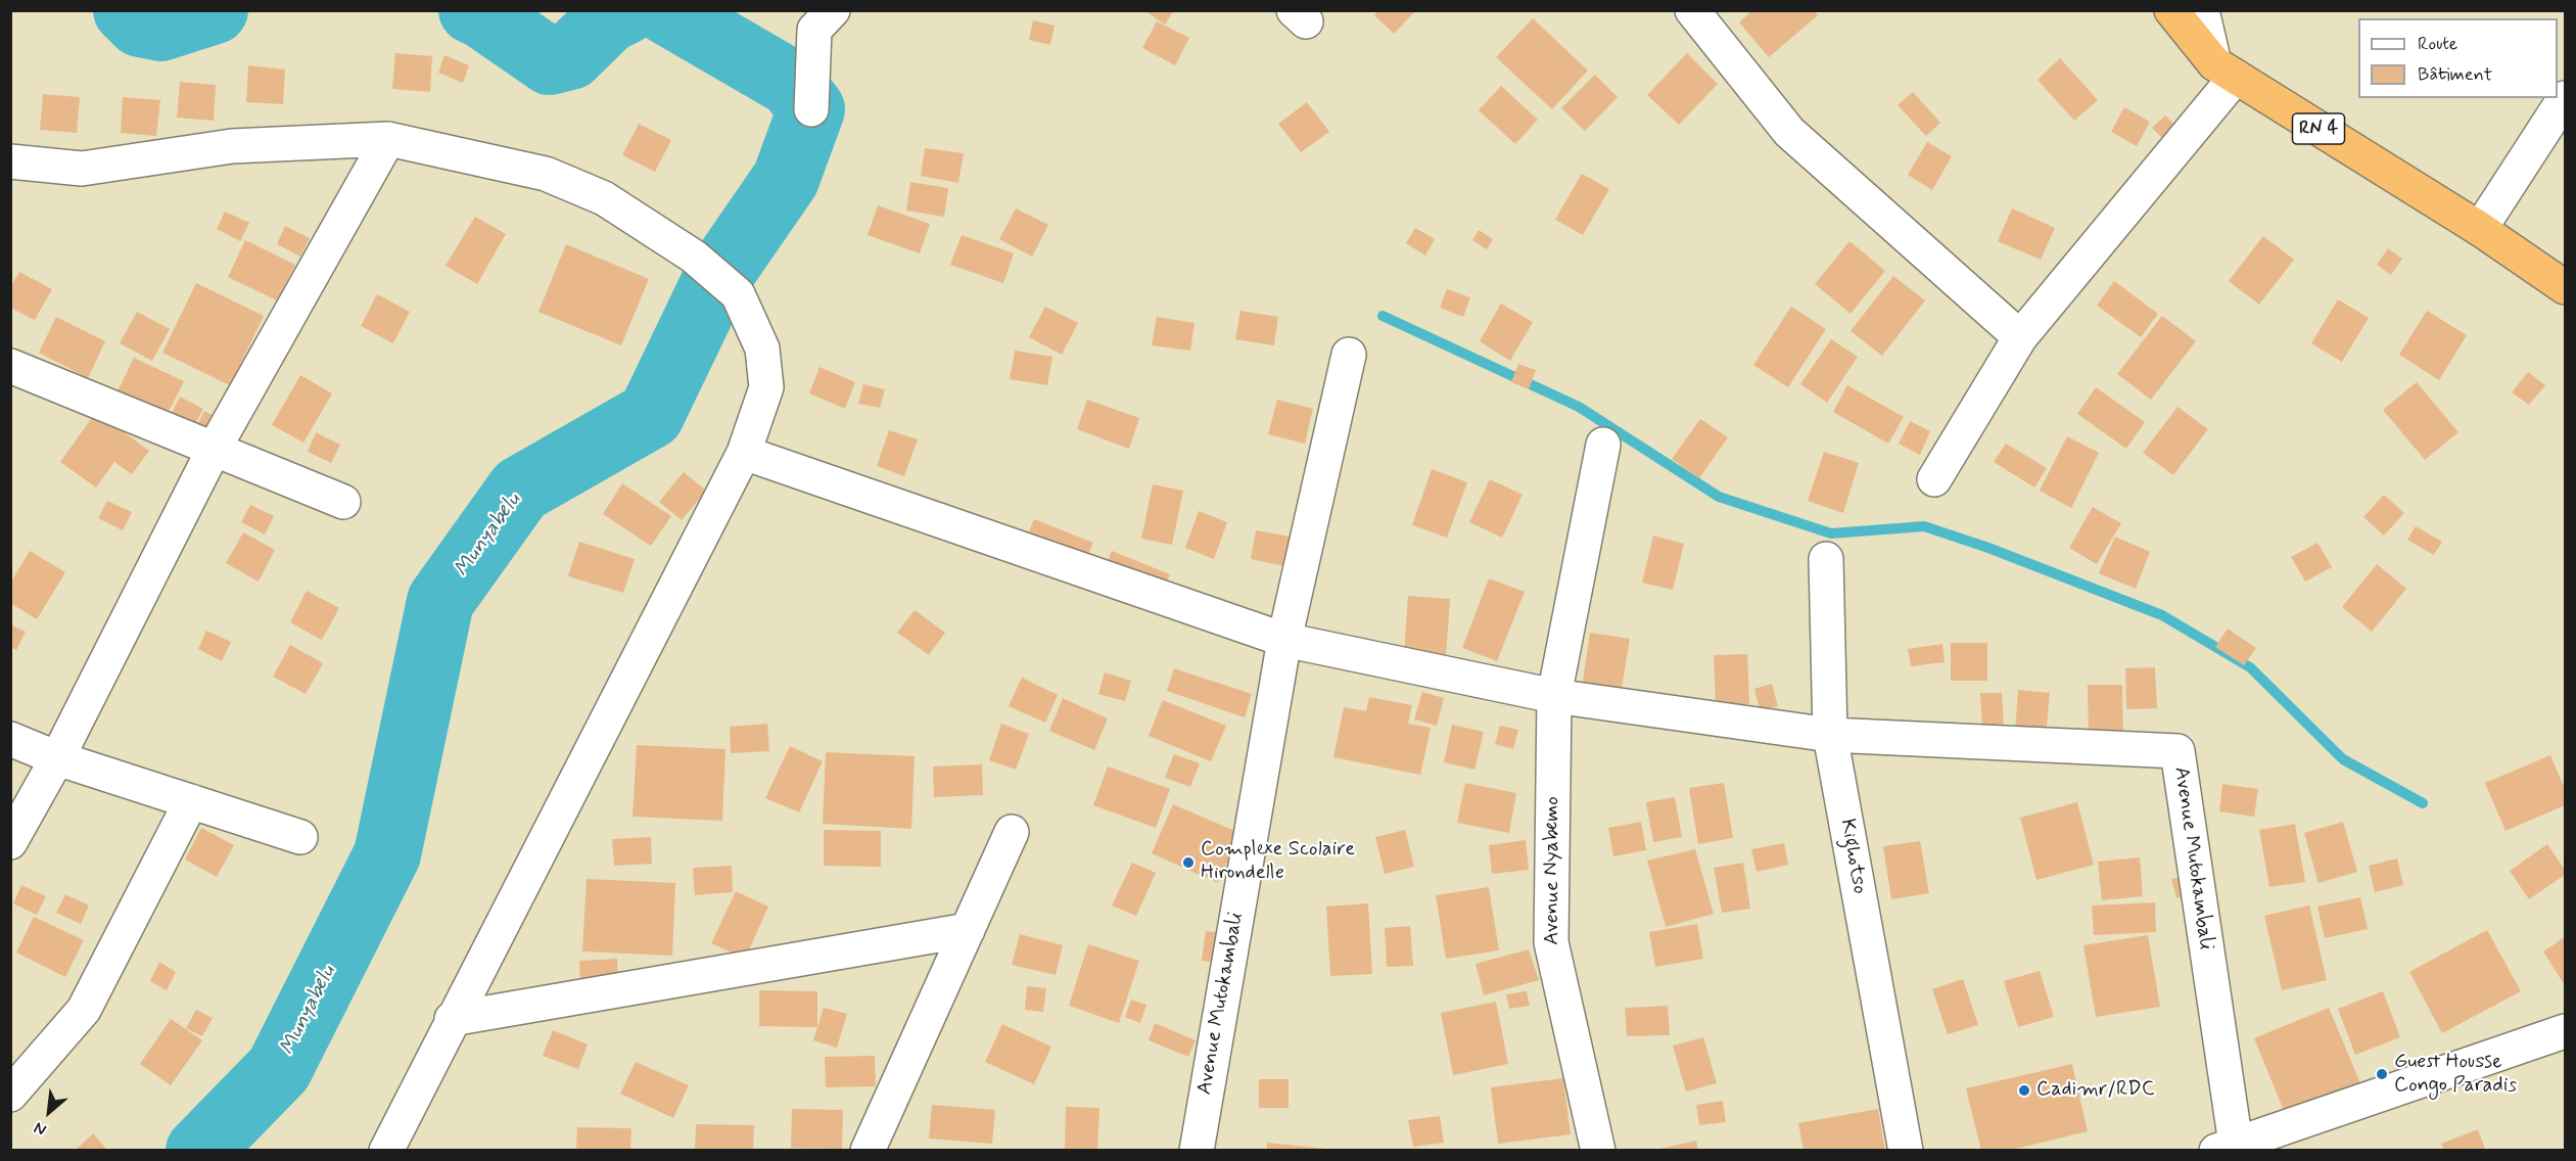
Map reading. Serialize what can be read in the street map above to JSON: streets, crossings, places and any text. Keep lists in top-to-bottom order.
{
  "streets": {
    "highway": ["RN 4"],
    "street": ["Kighotso", "Avenue Mutokambali", "Avenue Nyabemo"]
  },
  "crossings": [
    ["Kighotso", "Avenue Mutokambali"]
  ],
  "water": ["Munyabelu"],
  "places": ["Complexe Scolaire Hirondelle", "Guest Housse Congo Paradis", "Cadimr/RDC"],
  "legend": ["Route", "Bâtiment"],
  "north": "bottom left"
}
